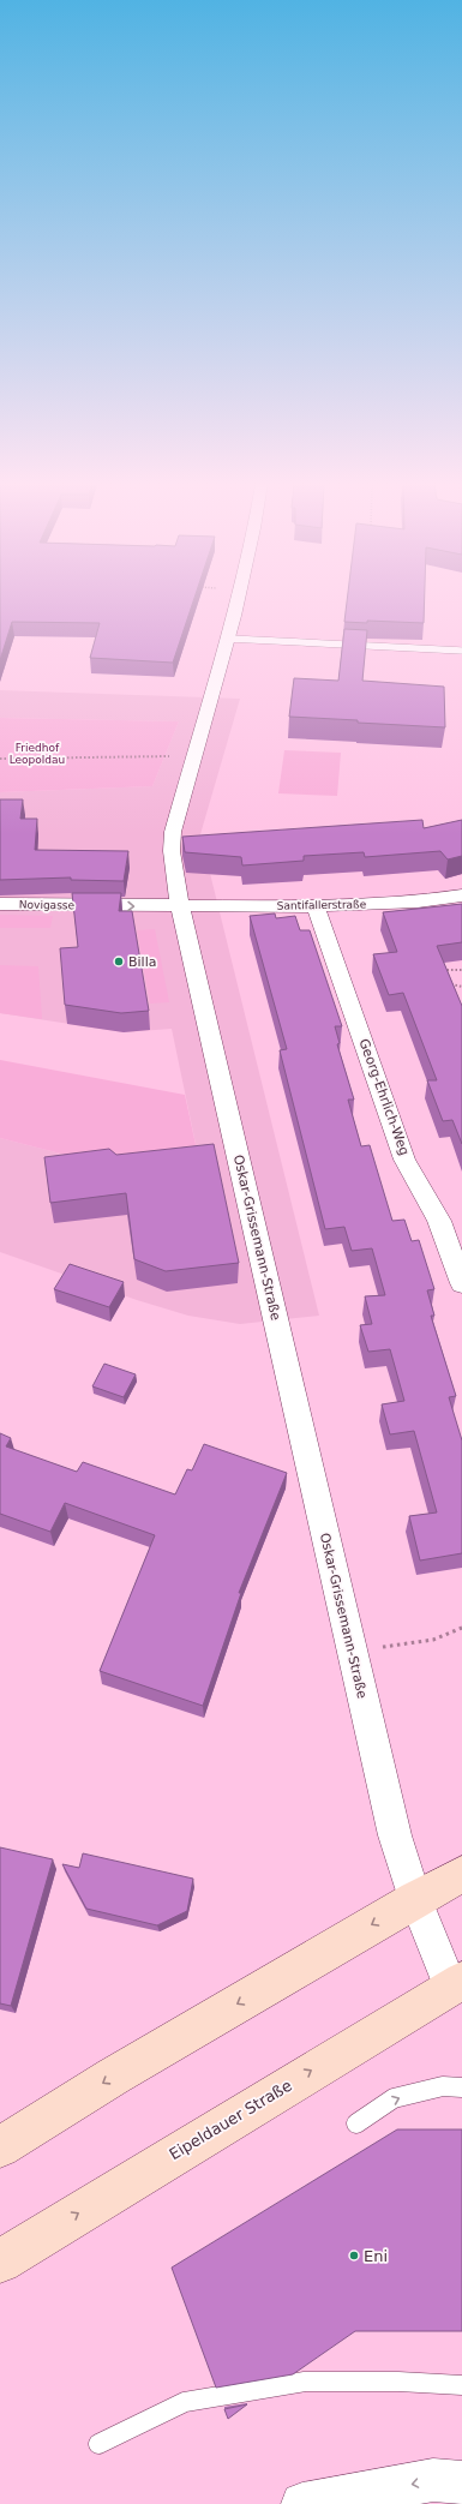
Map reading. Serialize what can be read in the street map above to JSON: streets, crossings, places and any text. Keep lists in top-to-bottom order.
{
  "streets": {
    "main road": ["Eipeldauer Straße"],
    "street": [
      "Novigasse",
      "Santifallerstraße",
      "Georg-Ehrlich-Weg",
      "Oskar-Grissemann-Straße"
    ]
  },
  "crossings": [
    ["Novigasse", "Santifallerstraße"],
    ["Novigasse", "Oskar-Grissemann-Straße"],
    ["Santifallerstraße", "Georg-Ehrlich-Weg"],
    ["Santifallerstraße", "Oskar-Grissemann-Straße"],
    ["Oskar-Grissemann-Straße", "Eipeldauer Straße"]
  ],
  "one_way": ["Novigasse"],
  "parks": ["Friedhof Leopoldau"],
  "places": ["Billa", "Eni"]
}
